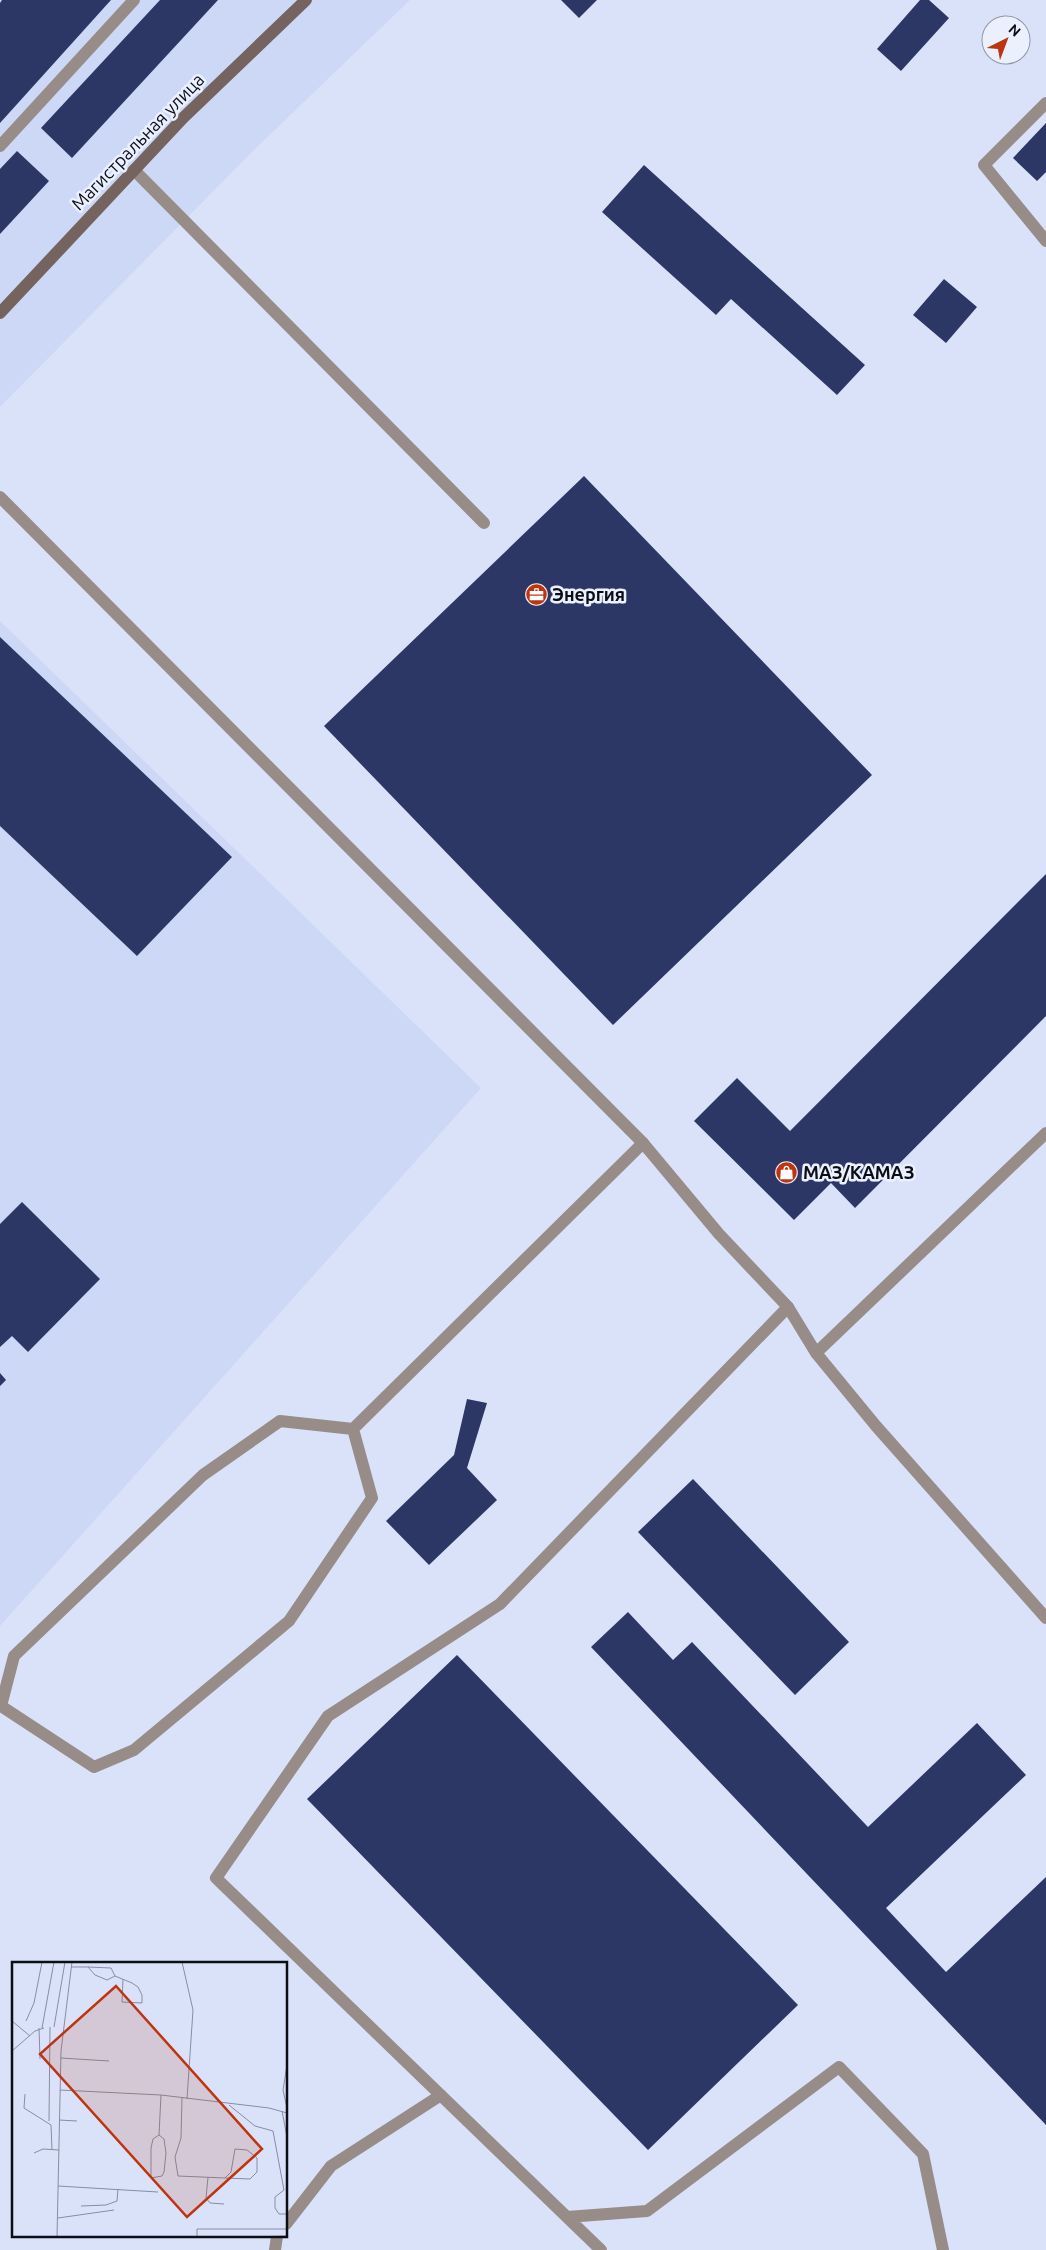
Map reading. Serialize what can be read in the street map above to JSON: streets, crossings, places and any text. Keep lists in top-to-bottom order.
{
  "streets": {
    "main road": ["Магистральная улица"]
  },
  "places": {
    "office": ["Энергия"],
    "shop": ["МАЗ/КАМАЗ"]
  },
  "north": "top right"
}
